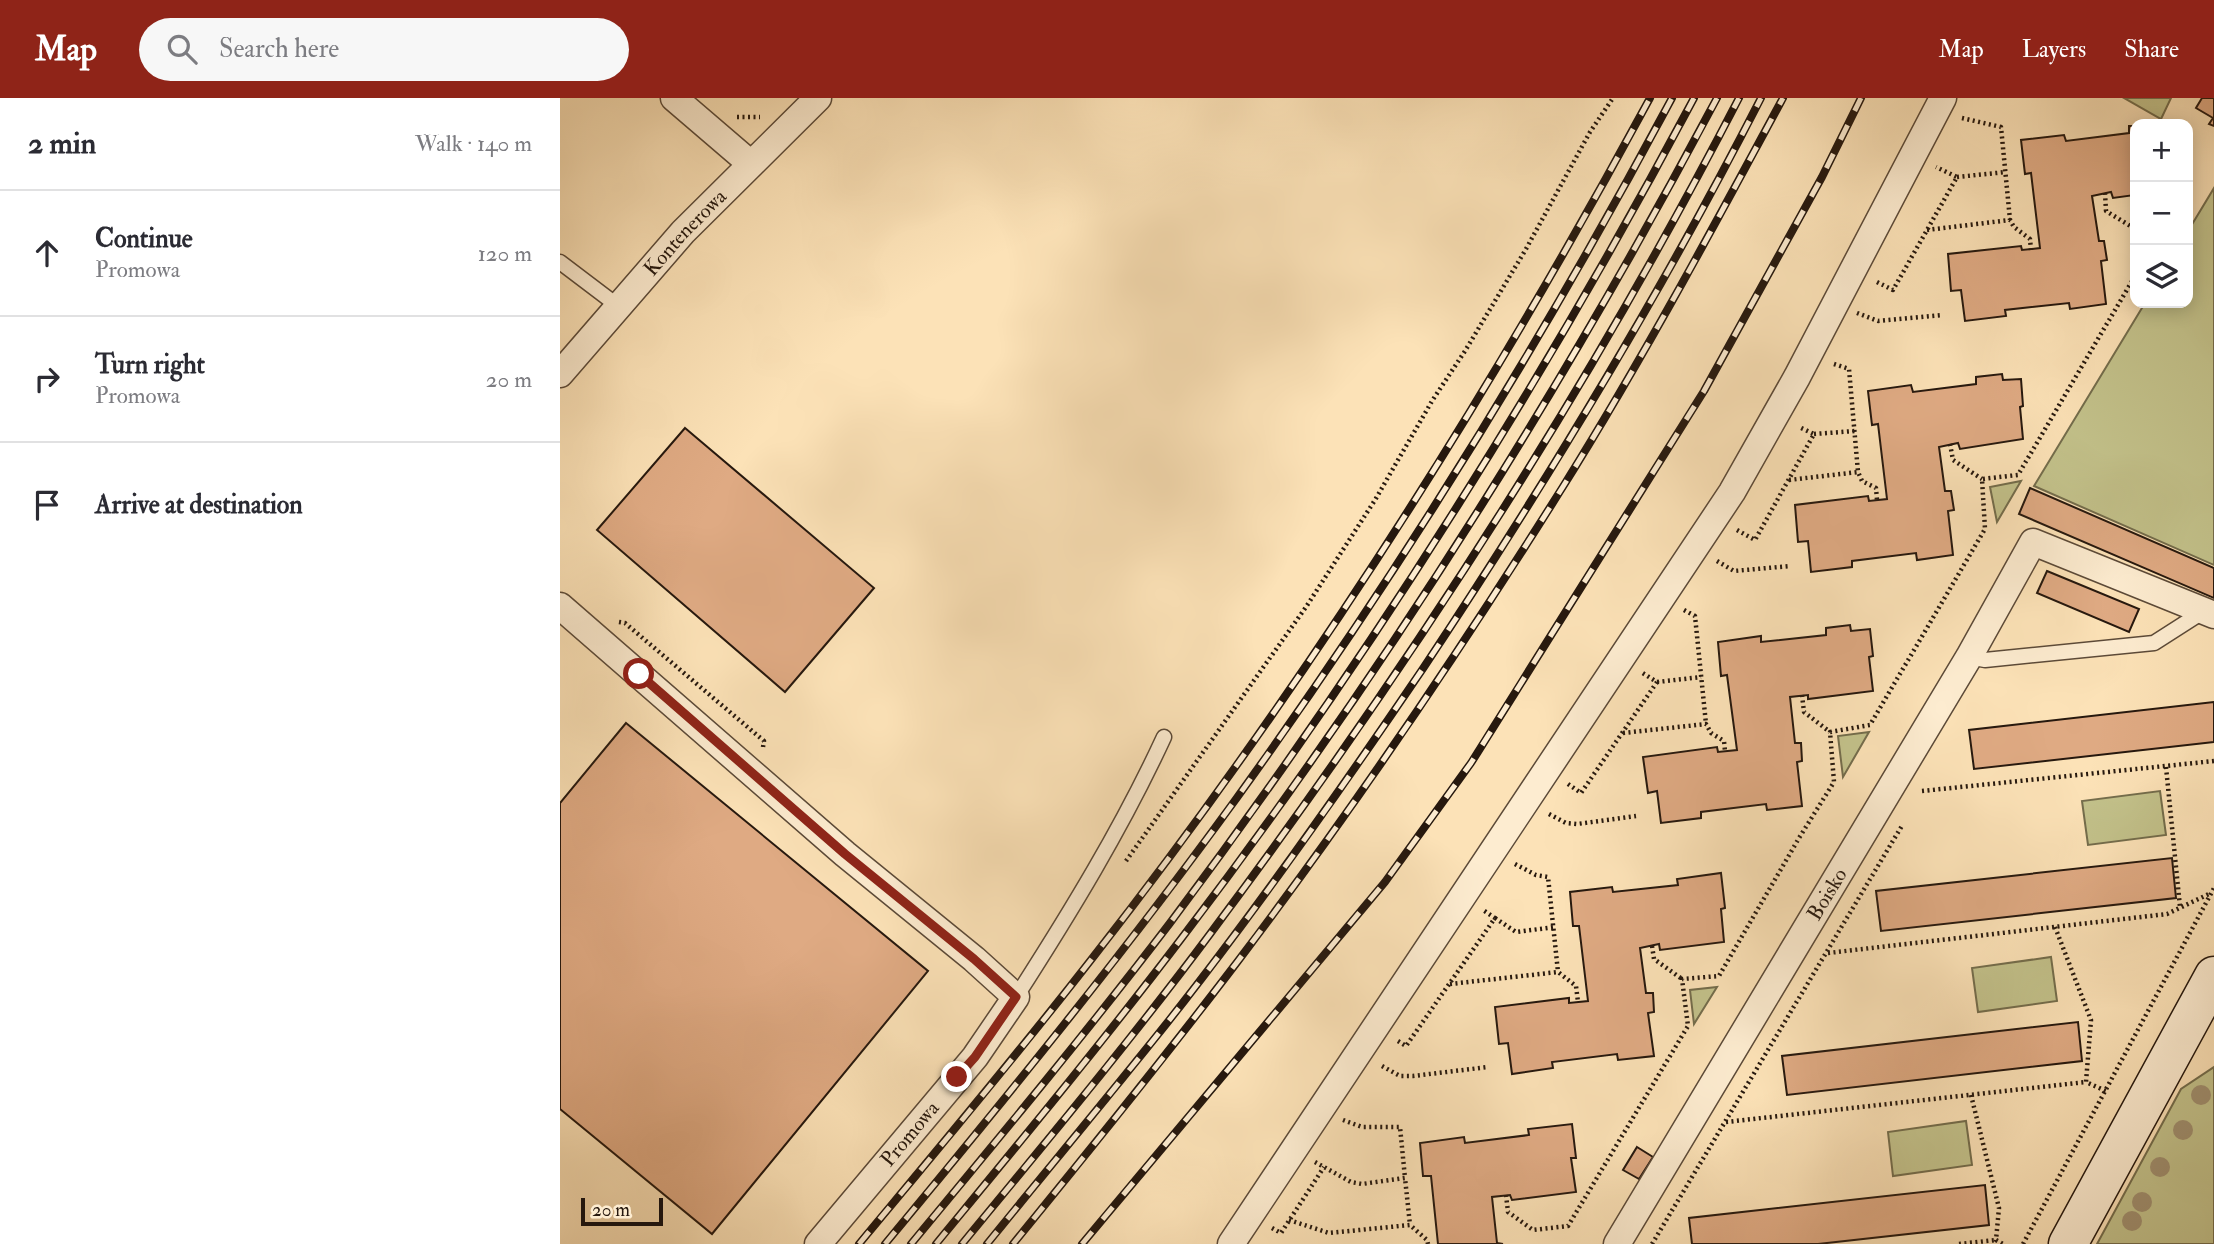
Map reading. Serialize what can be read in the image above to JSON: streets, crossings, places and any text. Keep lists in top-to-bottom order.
{
  "streets": {
    "street": ["Kontenerowa", "Boisko", "Promowa"]
  },
  "scale_bar": "20 m",
  "page": {
    "header": "Map",
    "search": "Search here",
    "nav": ["Map", "Layers", "Share"],
    "heading": ["2 min", "Walk · 140 m"],
    "map_buttons": ["+", "−"],
    "list": [
      ["Continue", "Promowa", "120 m"],
      ["Turn right", "Promowa", "20 m"],
      "Arrive at destination"
    ],
    "scale": "20 m"
  }
}
